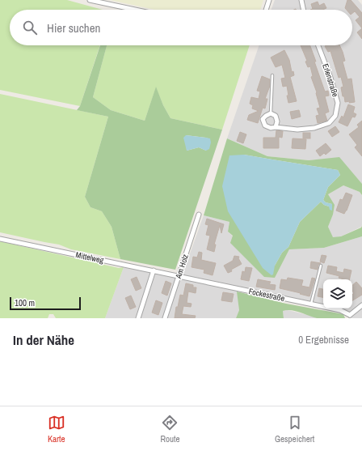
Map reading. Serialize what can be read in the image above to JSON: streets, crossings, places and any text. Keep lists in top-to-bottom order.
{
  "streets": {
    "street": [
      "Erlenstraße",
      "Mittelweg",
      "Am Holz",
      "Fockestraße"
    ]
  },
  "crossings": [
    ["Mittelweg", "Am Holz"],
    ["Mittelweg", "Fockestraße"],
    ["Am Holz", "Fockestraße"]
  ],
  "scale_bar": "100 m",
  "page": {
    "search": "Hier suchen",
    "scale": "100 m",
    "heading": ["In der Nähe", "0 Ergebnisse"],
    "nav": ["Karte", "Route", "Gespeichert"]
  }
}
